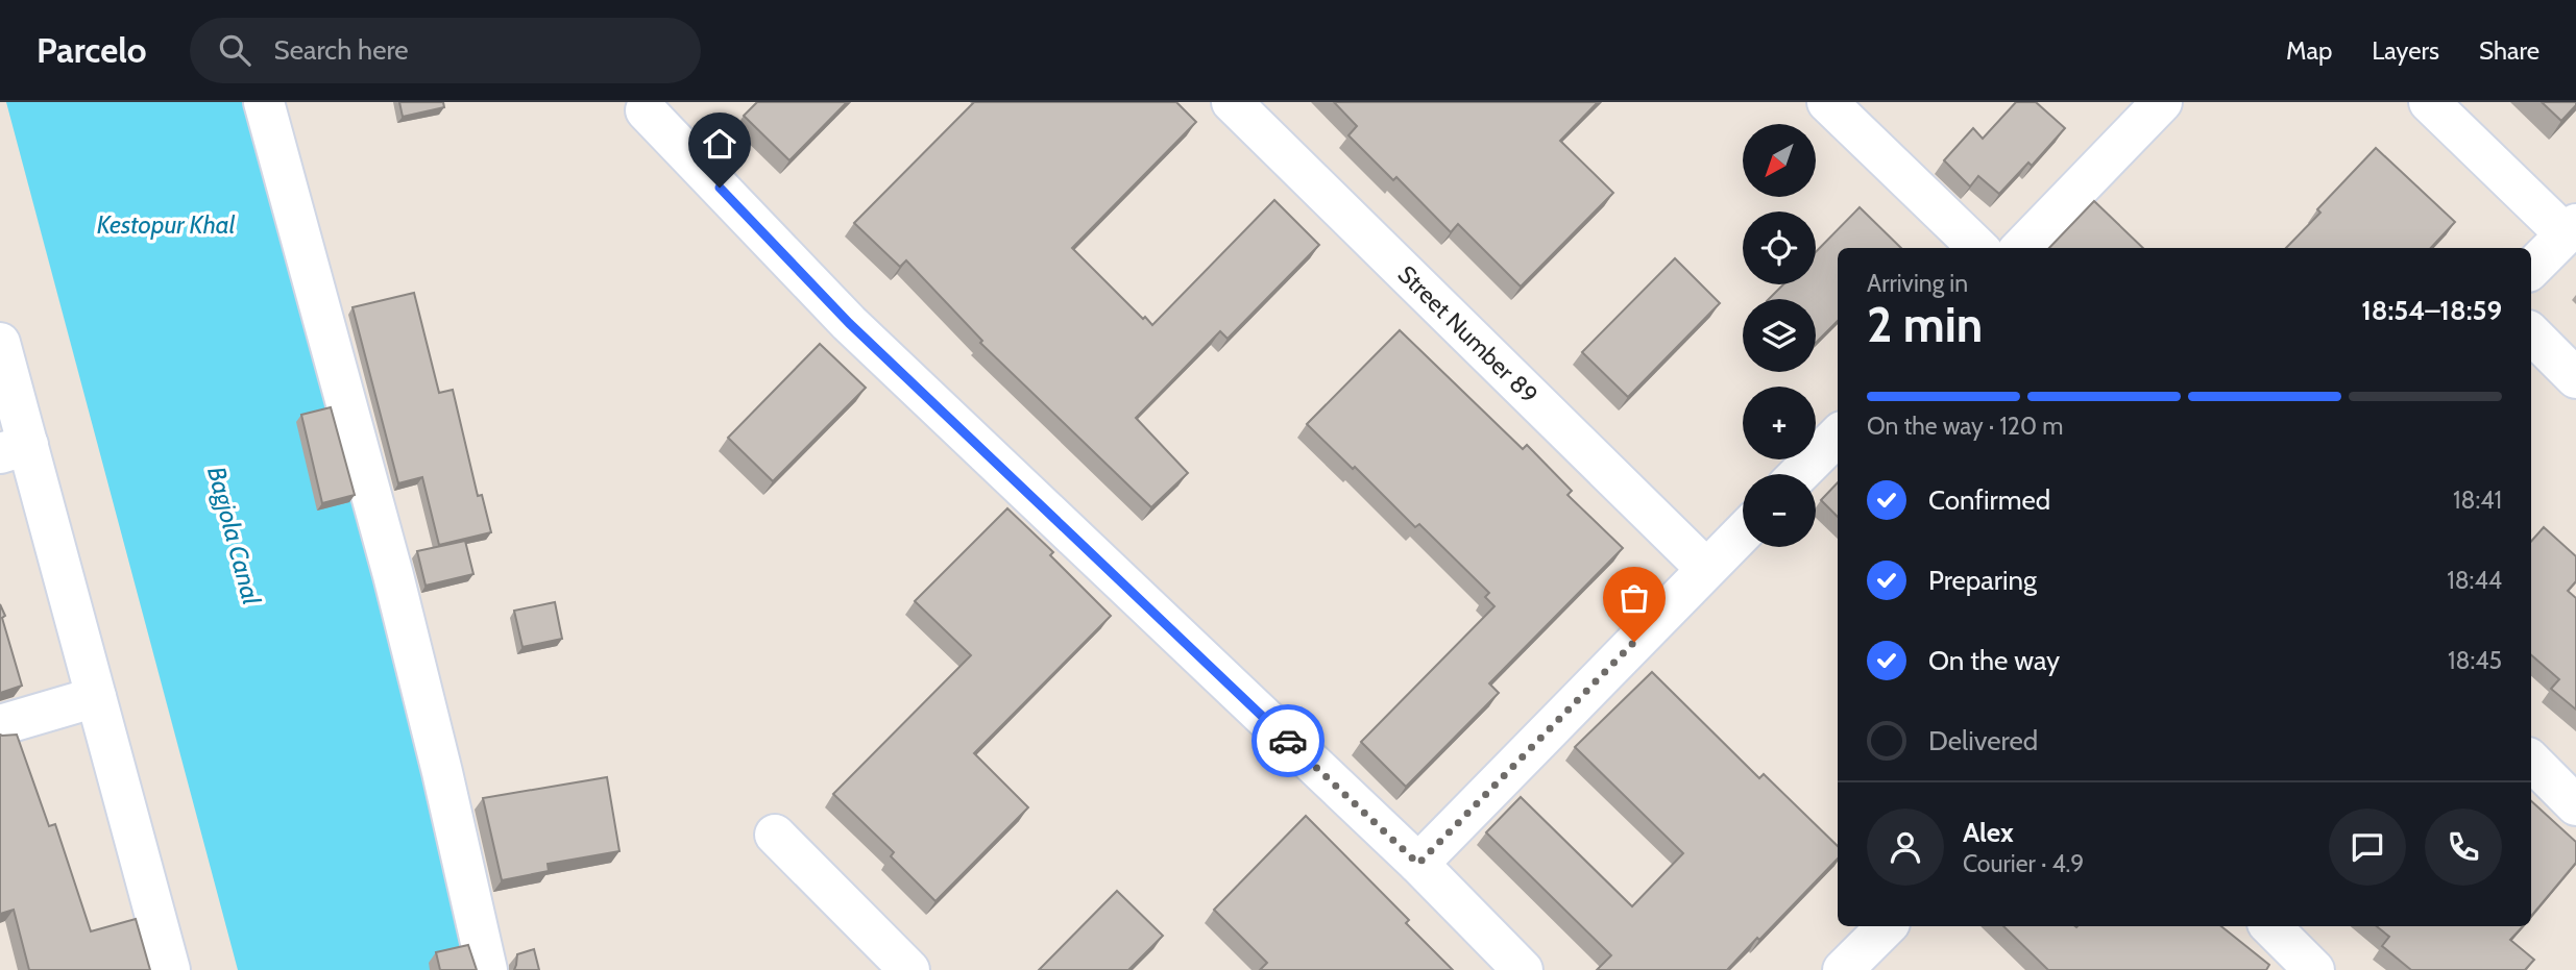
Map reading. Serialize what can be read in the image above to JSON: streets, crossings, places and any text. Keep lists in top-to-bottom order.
{
  "streets": {
    "street": ["Street Number 89"]
  },
  "water": ["Kestopur Khal", "Bagjola Canal"],
  "north": "bottom left",
  "page": {
    "header": "Parcelo",
    "search": "Search here",
    "nav": ["Map", "Layers", "Share"],
    "map_buttons": ["+", "−"],
    "heading": ["2 min", "Arriving in", "18:54–18:59"],
    "panel": ["Alex", "Courier · 4.9"],
    "bar": "On the way · 120 m",
    "list": [
      ["Confirmed", "18:41"],
      ["Preparing", "18:44"],
      ["On the way", "18:45"],
      "Delivered"
    ]
  }
}
